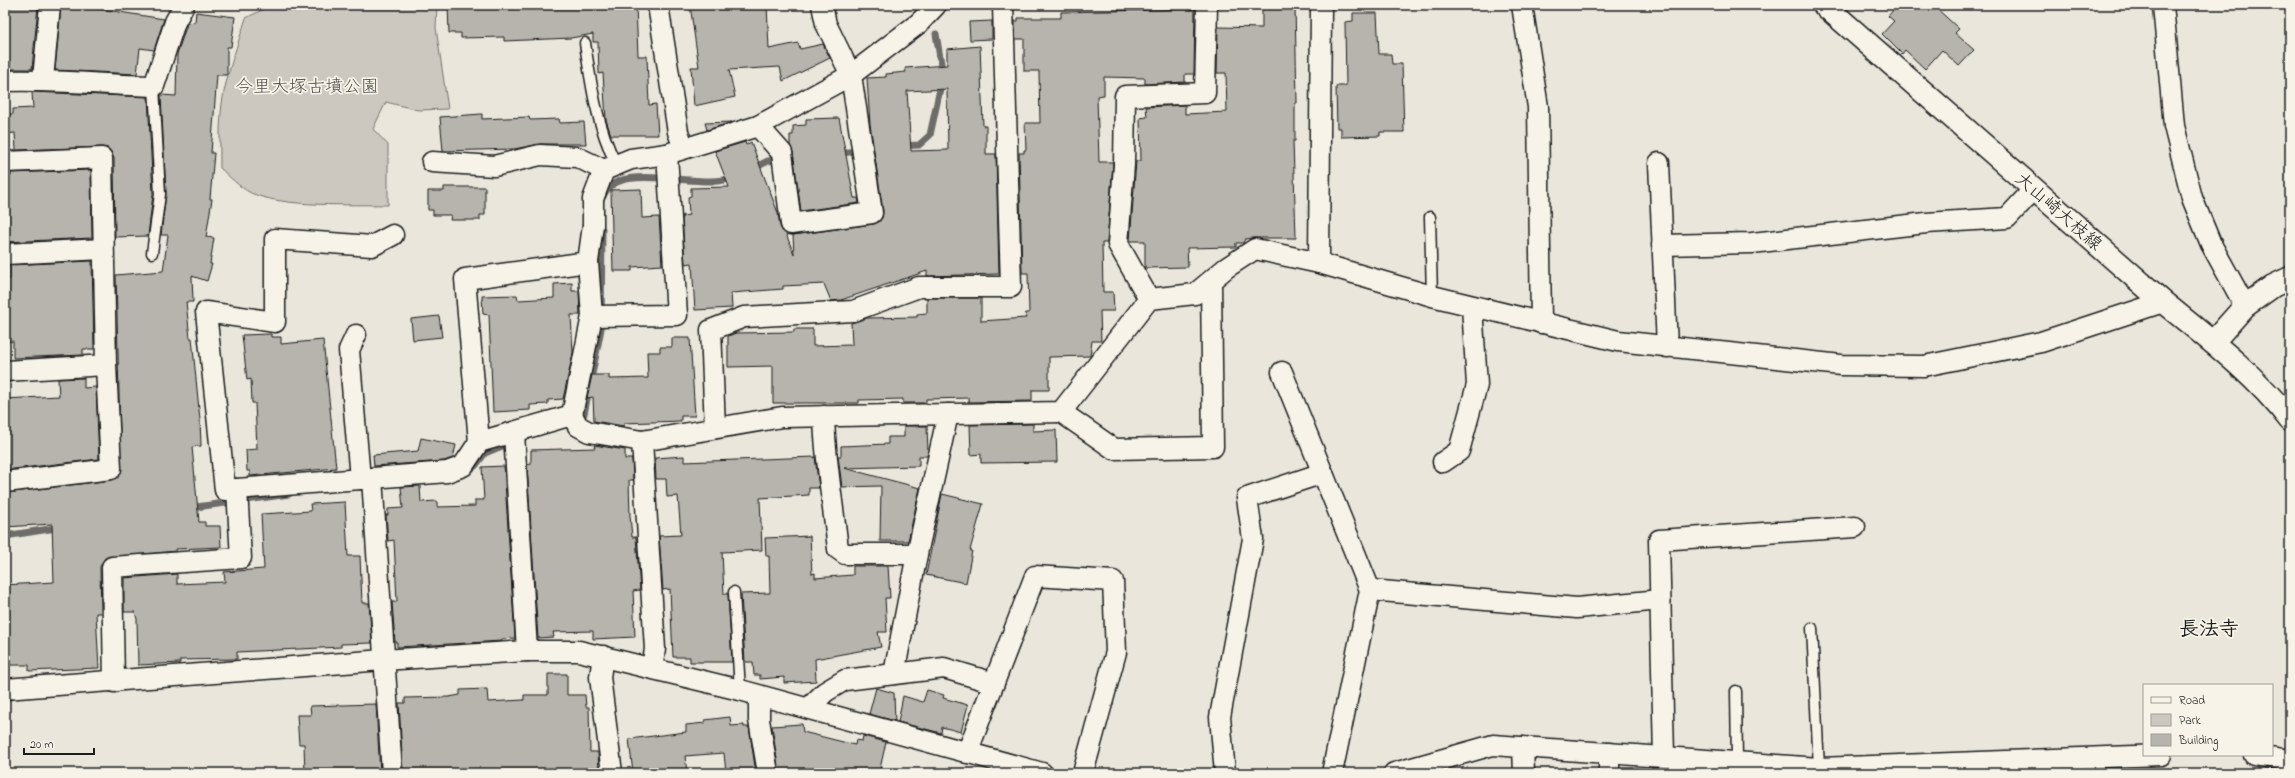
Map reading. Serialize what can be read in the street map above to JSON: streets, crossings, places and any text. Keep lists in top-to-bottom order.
{
  "streets": {
    "main road": ["大山崎大枝線"]
  },
  "districts": ["長法寺"],
  "parks": ["今里大塚古墳公園"],
  "legend": ["Road", "Park", "Building"],
  "scale_bar": "20 m"
}
